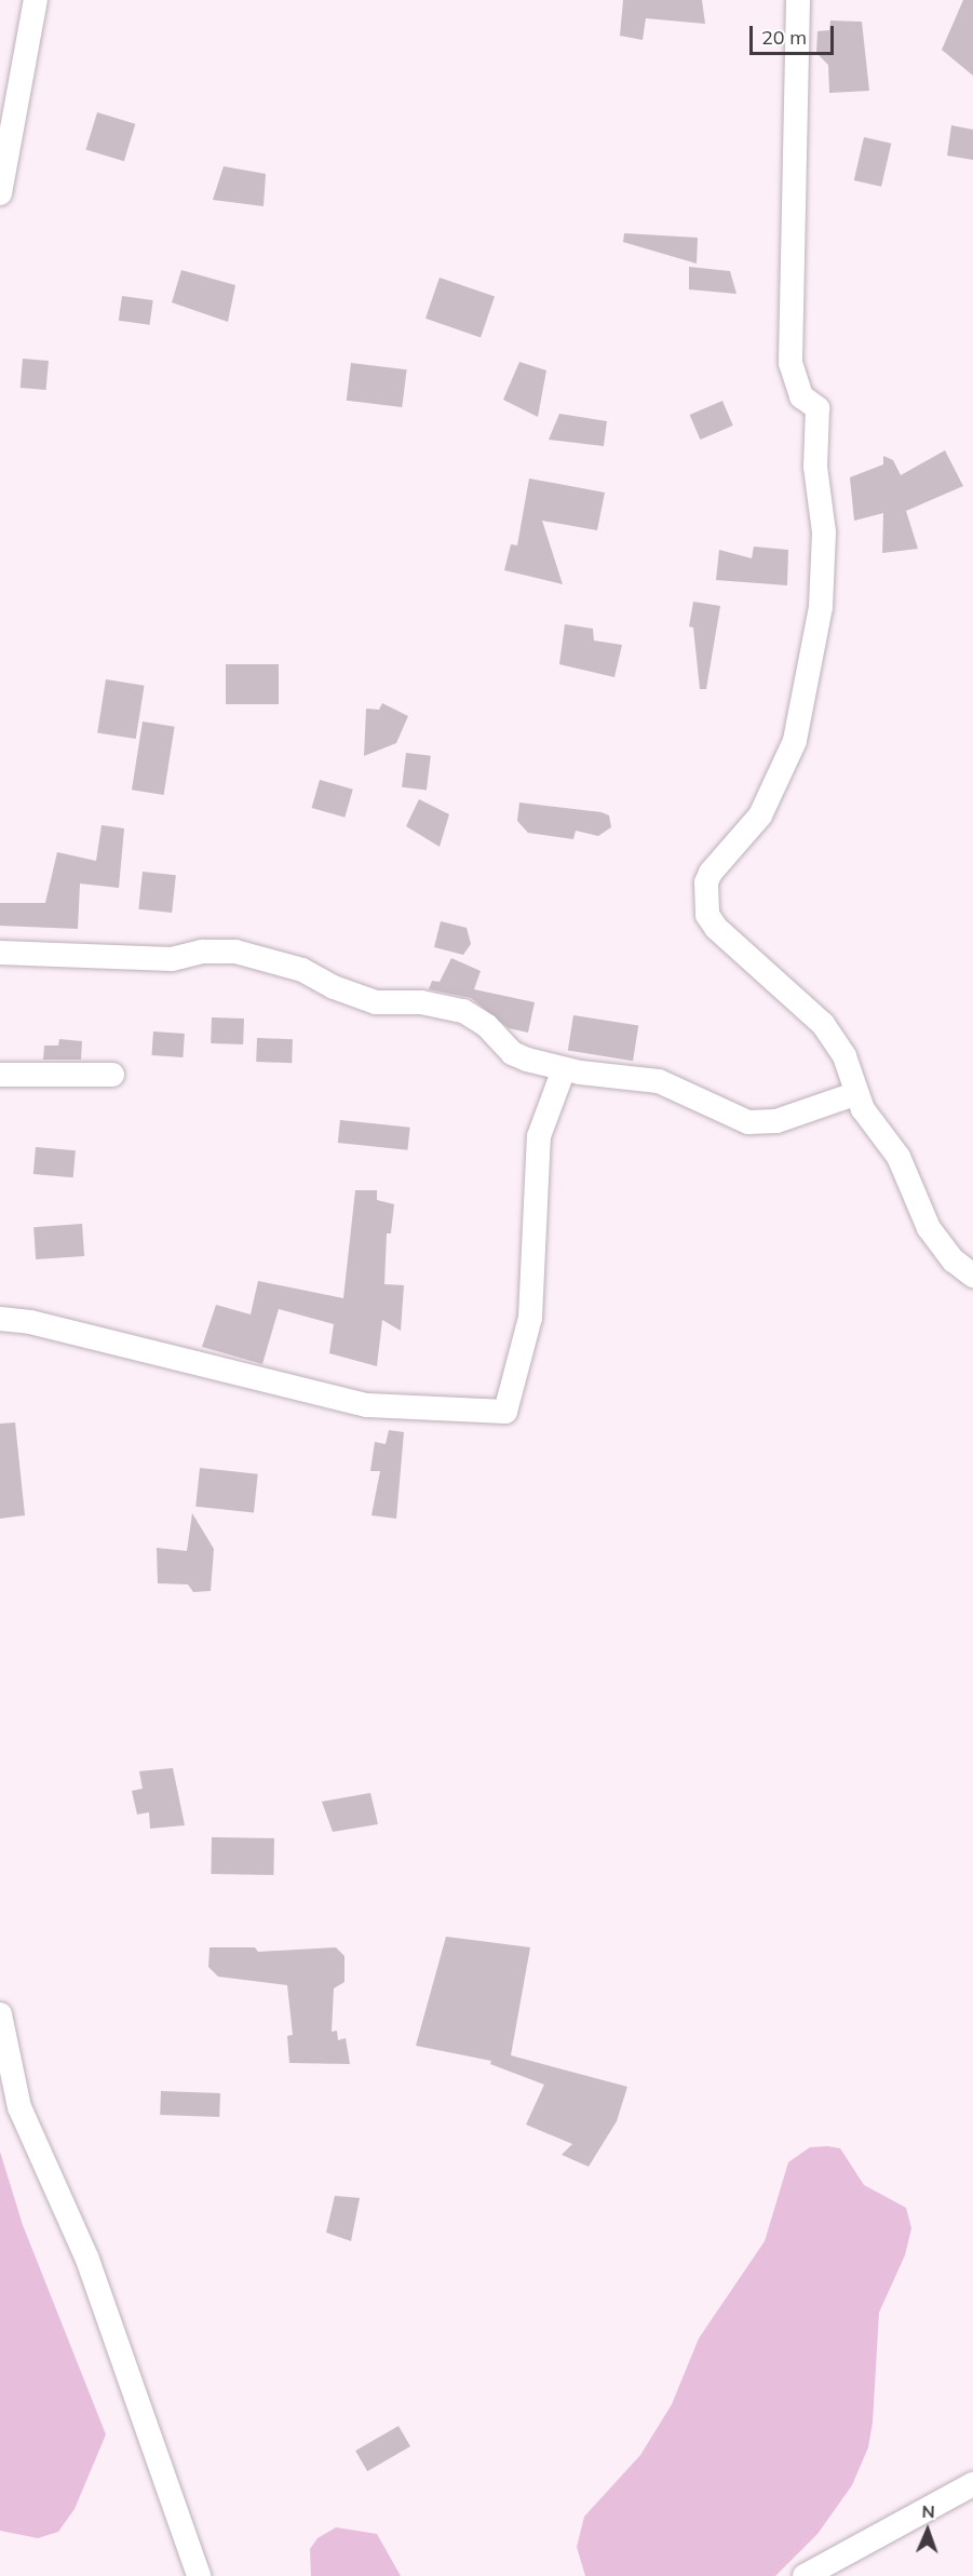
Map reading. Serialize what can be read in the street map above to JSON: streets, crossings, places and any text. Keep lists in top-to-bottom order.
{
  "scale_bar": "20 m",
  "north": "top"
}
